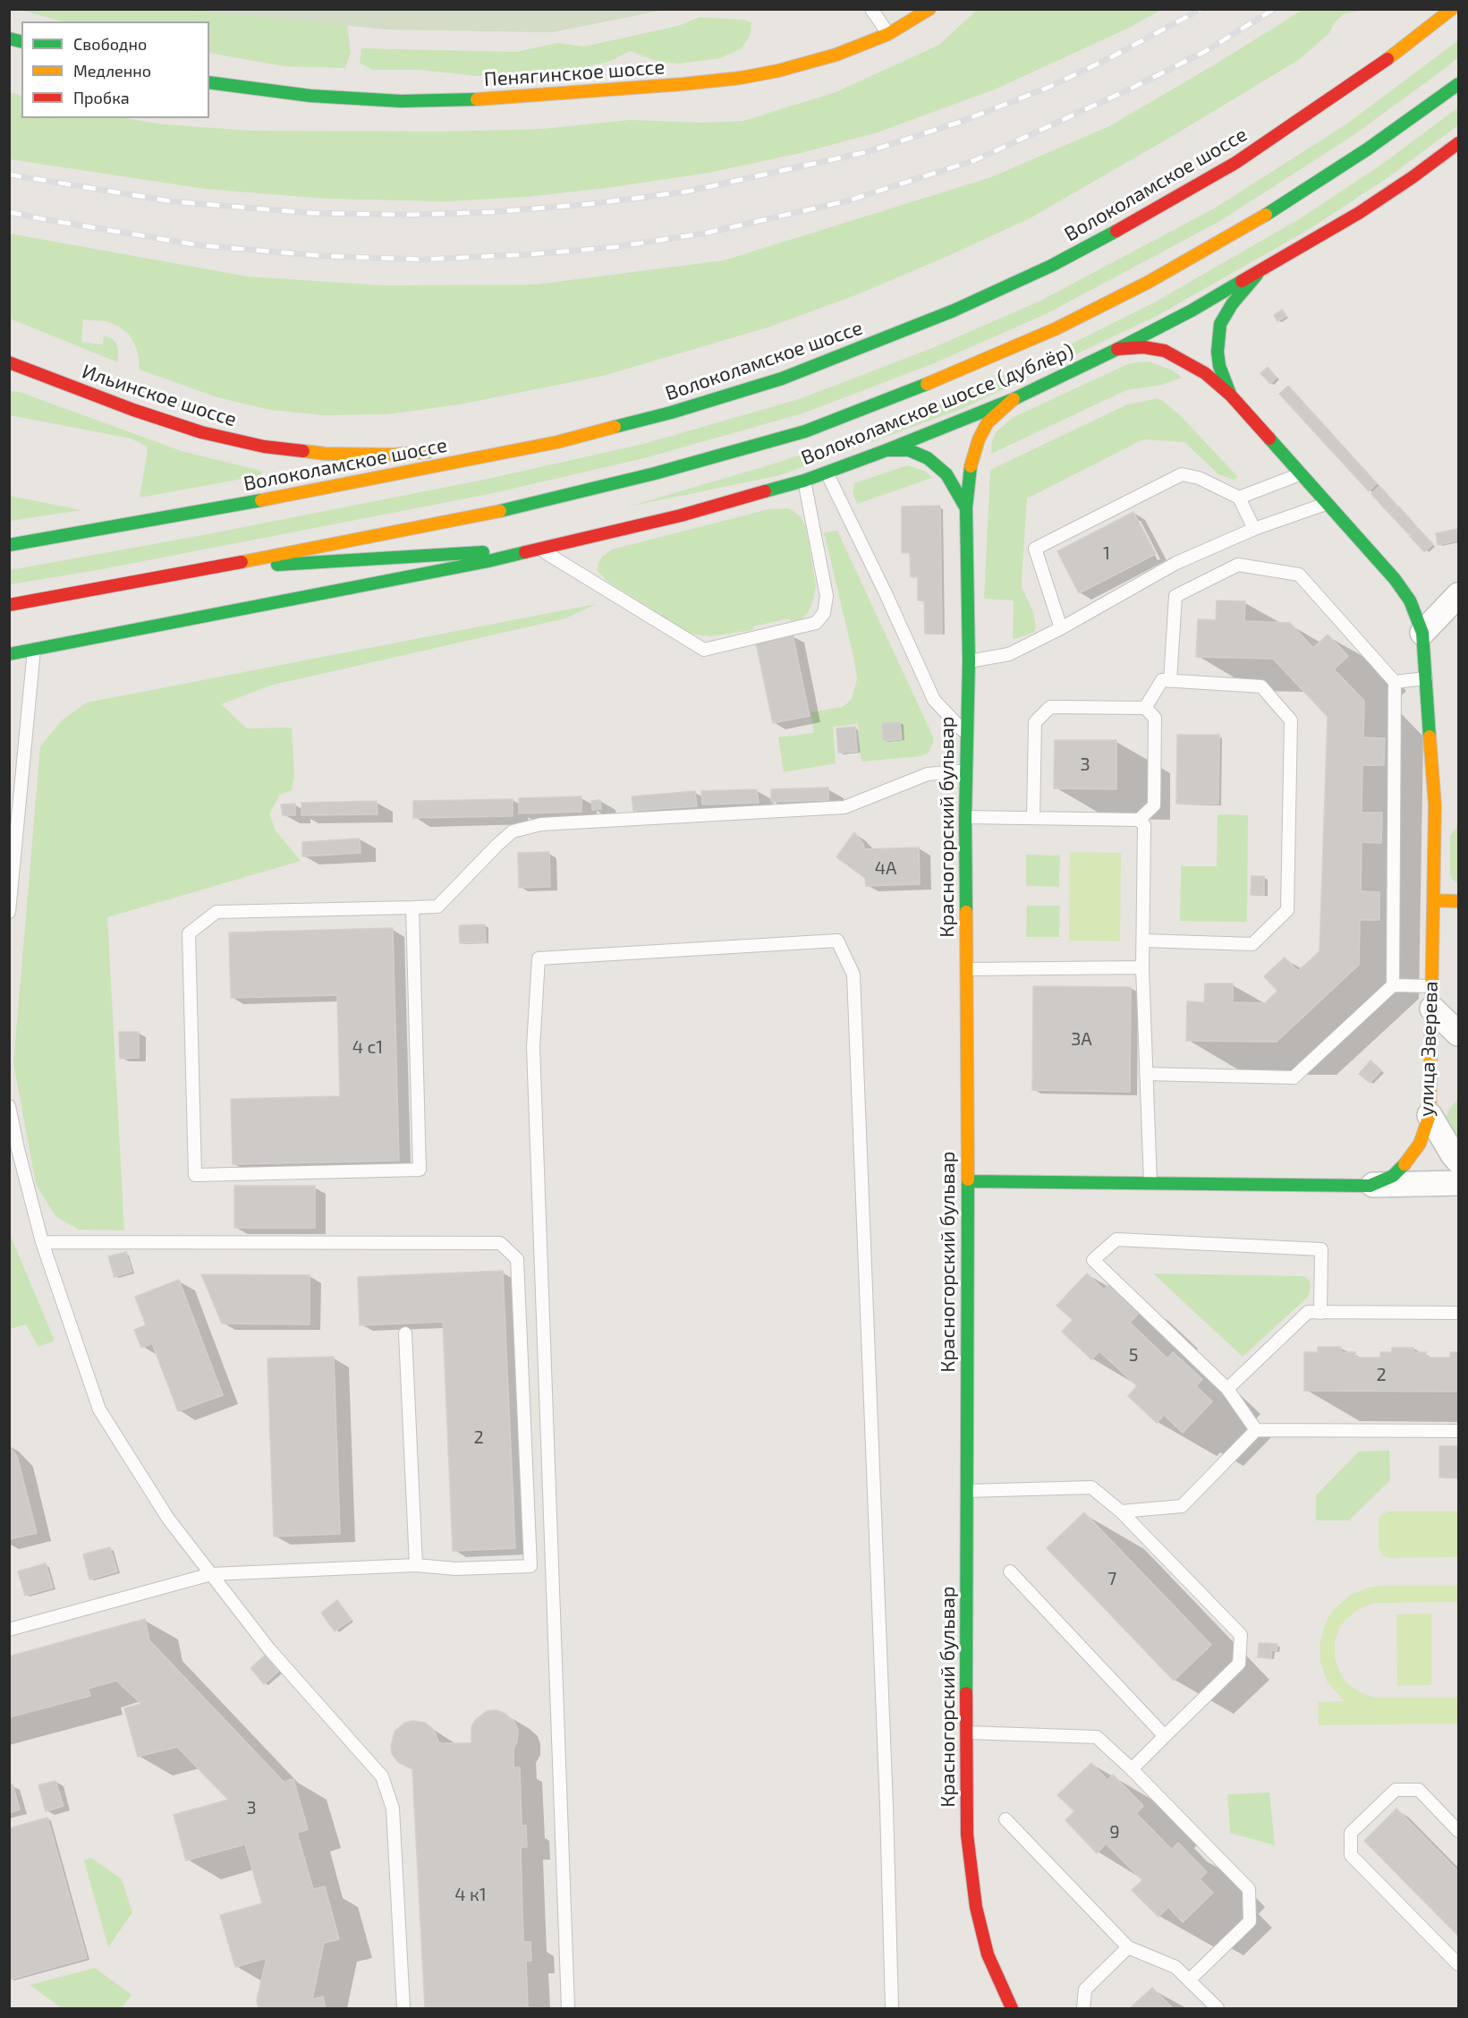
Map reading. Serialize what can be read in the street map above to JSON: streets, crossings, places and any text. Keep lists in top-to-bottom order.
{
  "streets": {
    "main road": [
      "Пенягинское шоссе",
      "Волоколамское шоссе",
      "Ильинское шоссе",
      "Волоколамское шоссе (дублёр)",
      "Красногорский бульвар",
      "улица Зверева"
    ]
  },
  "crossings": [
    ["Волоколамское шоссе", "Ильинское шоссе"],
    ["Волоколамское шоссе (дублёр)", "Красногорский бульвар"],
    ["Красногорский бульвар", "улица Зверева"]
  ],
  "house_numbers": [
    "1",
    "3",
    "4А",
    "3А",
    "4 с1",
    "5",
    "2",
    "2",
    "7",
    "3",
    "9",
    "4 к1"
  ],
  "legend": ["Свободно", "Медленно", "Пробка"]
}
